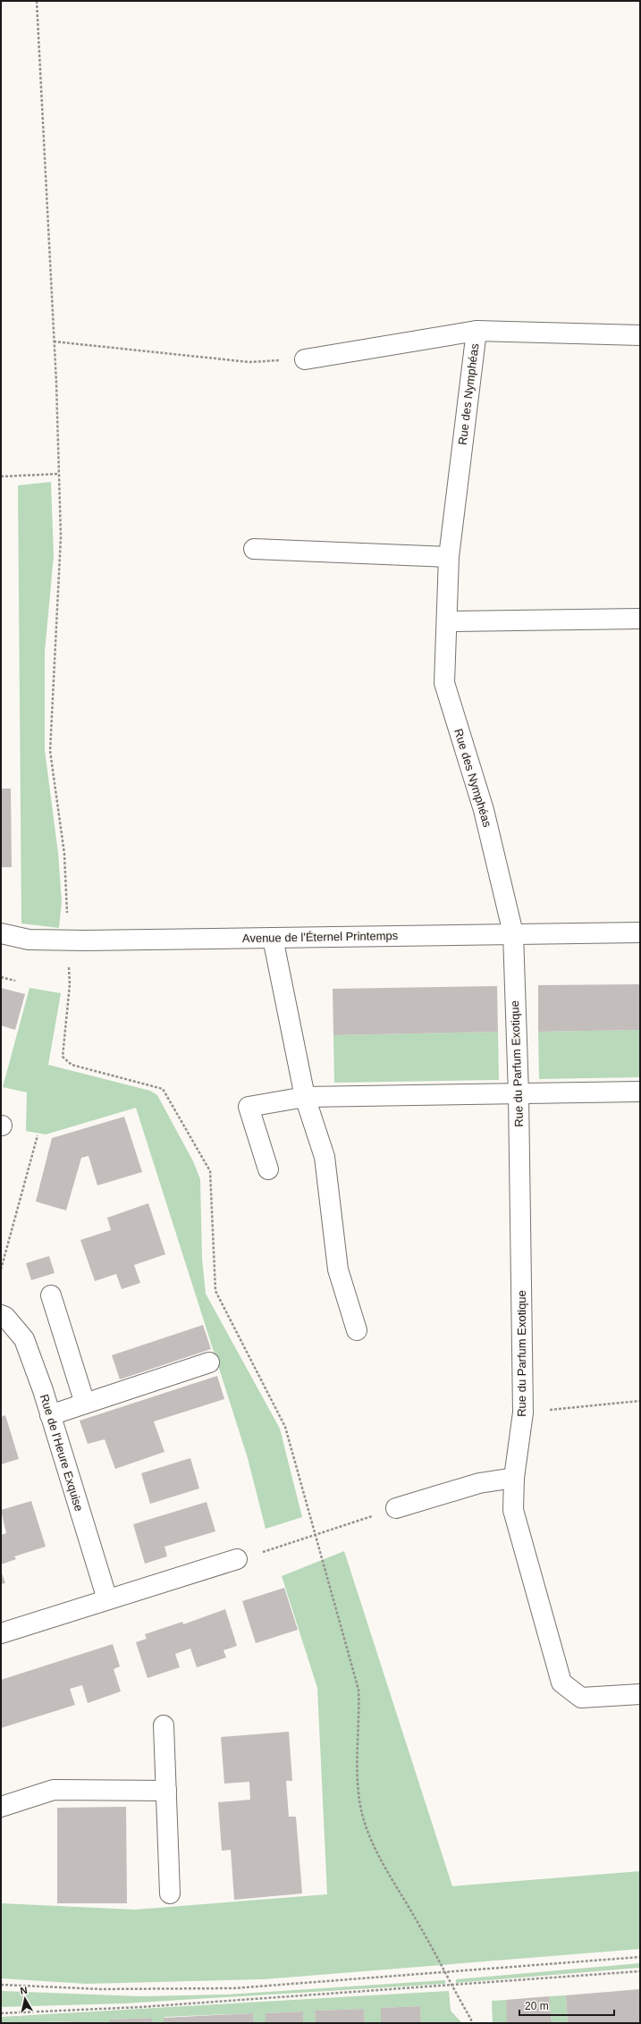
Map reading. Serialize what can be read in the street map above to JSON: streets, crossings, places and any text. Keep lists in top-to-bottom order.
{
  "streets": {
    "street": [
      "Rue des Nymphéas",
      "Avenue de l'Éternel Printemps",
      "Rue du Parfum Exotique",
      "Rue de l'Heure Exquise"
    ]
  },
  "crossings": [
    ["Rue des Nymphéas", "Avenue de l'Éternel Printemps"],
    ["Rue des Nymphéas", "Rue du Parfum Exotique"],
    ["Avenue de l'Éternel Printemps", "Rue du Parfum Exotique"]
  ],
  "scale_bar": "20 m",
  "north": "top"
}
